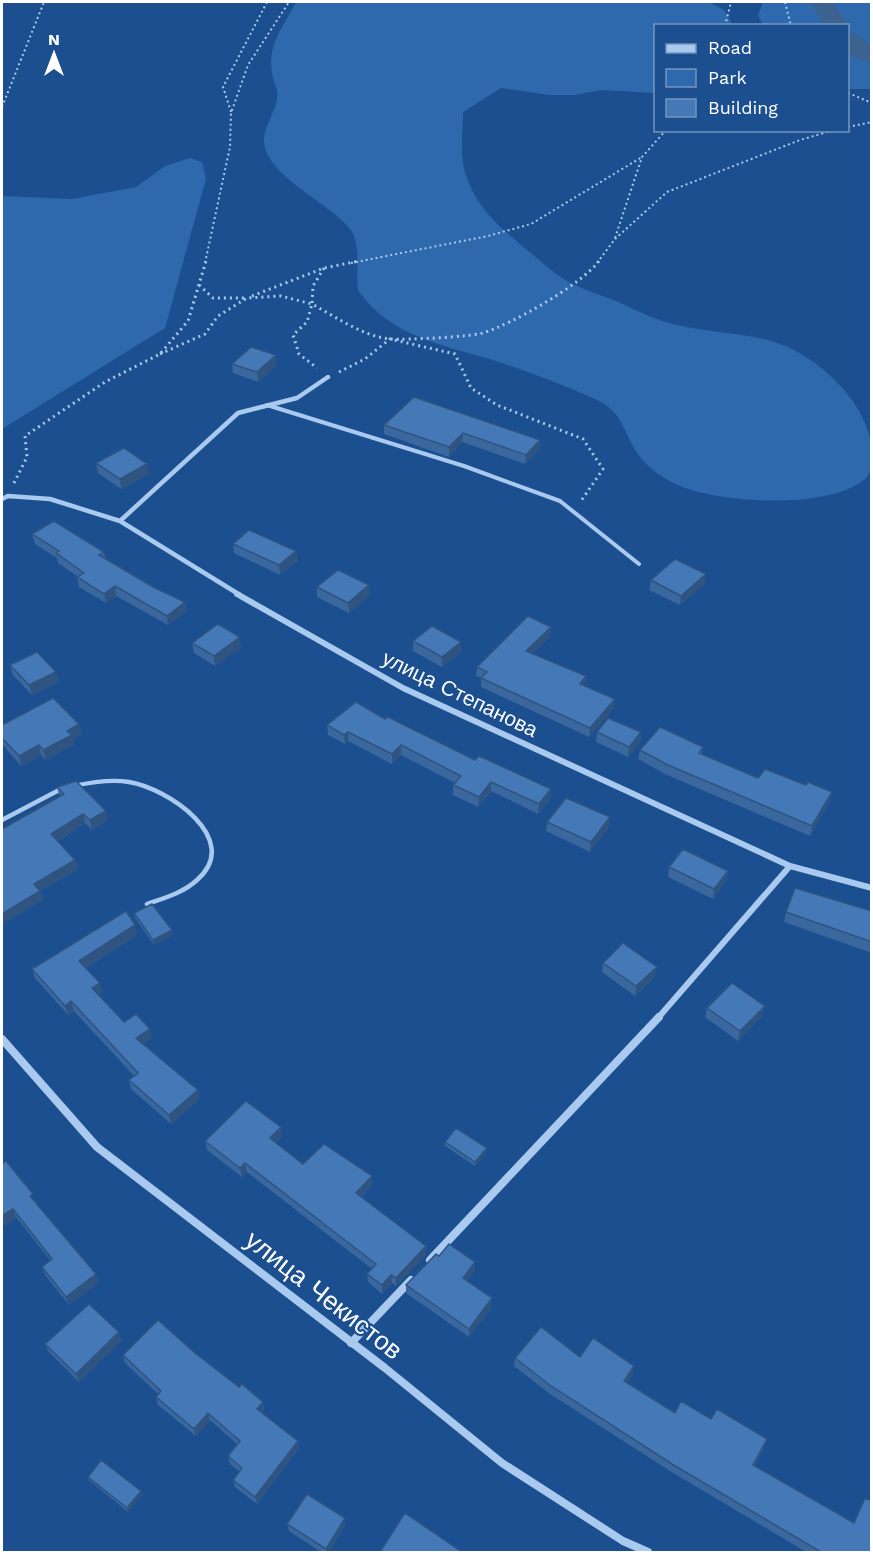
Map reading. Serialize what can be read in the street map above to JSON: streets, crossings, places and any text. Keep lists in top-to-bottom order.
{
  "streets": {
    "street": ["улица Степанова", "улица Чекистов"]
  },
  "legend": ["Road", "Park", "Building"],
  "north": "top"
}
